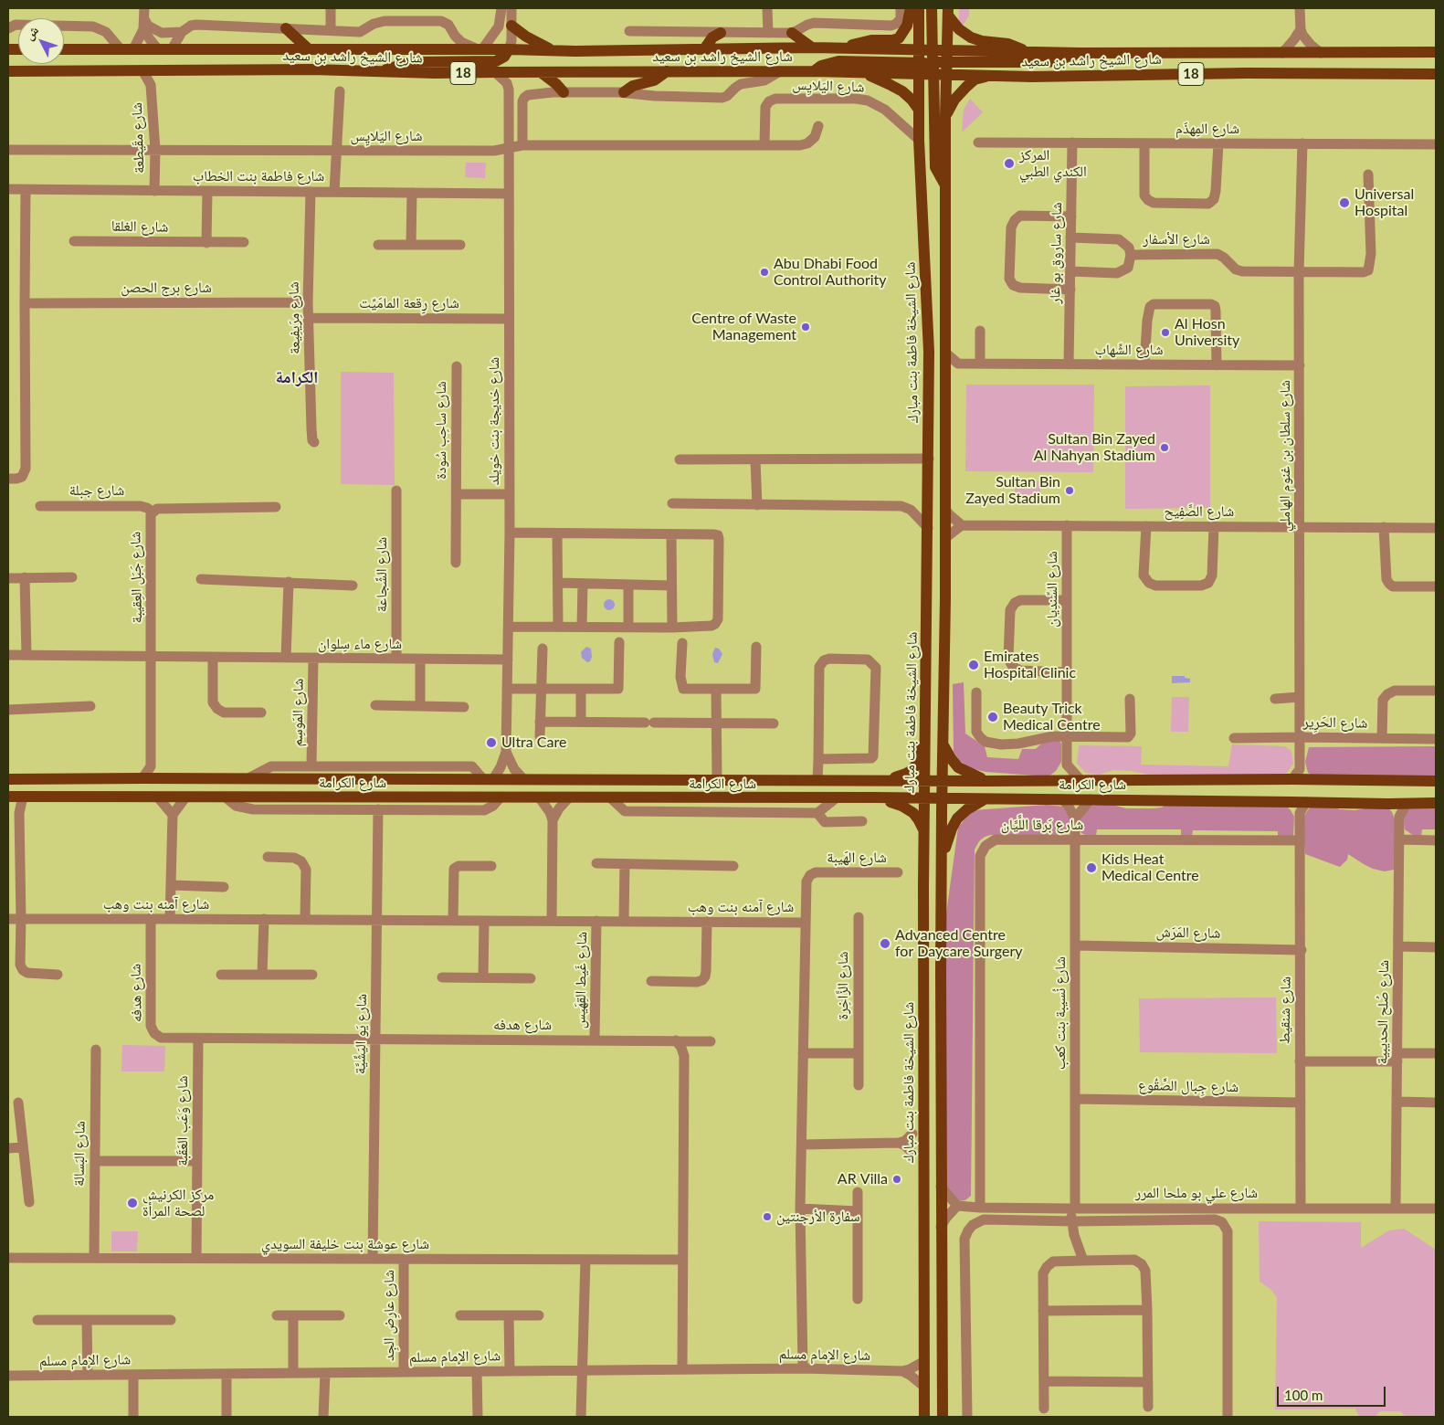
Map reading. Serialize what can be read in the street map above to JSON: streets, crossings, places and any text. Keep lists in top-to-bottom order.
{
  "streets": {
    "main road": [
      "شارع الشيخ راشد بن سعيد",
      "18",
      "شارع الشيخة فاطمة بنت مبارك",
      "شارع الكرامة"
    ],
    "street": [
      "شارع اليَلايِس",
      "شارع المِهذَم",
      "شارع مقَيطعة",
      "شارع فاطمة بنت الخطاب",
      "شارع الغلقا",
      "شارع الأسفار",
      "شارع ساروق بو غار",
      "شارع برج الحصن",
      "شارع رِقعة المامَيِّت",
      "شارع مِرَيفِيعة",
      "شارع الشِّهاب",
      "شارع خديجة بنت خويلد",
      "شارع ساحِب سُودة",
      "شارع سلطان بن غنوم الهاملي",
      "شارع جبلة",
      "شارع الصَّفِيح",
      "شارع الشَّجاعة",
      "شارع جَبَل العِقيبة",
      "شارع السِّندِيان",
      "شارع ماء سِلوان",
      "شارع المَوسِم",
      "شارع الحَرِير",
      "شارع بَرقا اللَّيَّان",
      "شارع الهَيبة",
      "شارع آمنه بنت وهب",
      "شارع المَرَش",
      "شارع غَيط القِهَيس",
      "شارع الزَّاخِرة",
      "شارع هدفه",
      "شارع شنقيط",
      "شارع صُلح الحديبية",
      "شارع نُسيبة بنت كعب",
      "شارع يَو اليَشِّيَّة",
      "شارع جِبال الصَّقُوع",
      "شارع وَعَب العَقَبة",
      "شارع البَسالة",
      "شارع علي بو ملحا المرر",
      "شارع عوشة بنت خليفة السويدي",
      "شارع عارِض الجِد",
      "شارع الإمام مسلم"
    ]
  },
  "crossings": [
    ["شارع الشيخ راشد بن سعيد", "شارع مقَيطعة"],
    ["شارع الشيخ راشد بن سعيد", "شارع الشيخة فاطمة بنت مبارك"],
    ["شارع اليَلايِس", "شارع مقَيطعة"],
    ["شارع اليَلايِس", "شارع الشيخة فاطمة بنت مبارك"],
    ["شارع اليَلايِس", "شارع خديجة بنت خويلد"],
    ["شارع المِهذَم", "شارع ساروق بو غار"],
    ["شارع المِهذَم", "شارع سلطان بن غنوم الهاملي"],
    ["شارع مقَيطعة", "شارع فاطمة بنت الخطاب"],
    ["شارع فاطمة بنت الخطاب", "شارع مِرَيفِيعة"],
    ["شارع فاطمة بنت الخطاب", "شارع خديجة بنت خويلد"],
    ["شارع الأسفار", "شارع سلطان بن غنوم الهاملي"],
    ["شارع ساروق بو غار", "شارع الشِّهاب"],
    ["شارع برج الحصن", "شارع مِرَيفِيعة"],
    ["شارع رِقعة المامَيِّت", "شارع مِرَيفِيعة"],
    ["شارع رِقعة المامَيِّت", "شارع خديجة بنت خويلد"],
    ["شارع الشيخة فاطمة بنت مبارك", "شارع الكرامة"],
    ["شارع الشيخة فاطمة بنت مبارك", "شارع الإمام مسلم"],
    ["شارع الشِّهاب", "شارع سلطان بن غنوم الهاملي"],
    ["شارع خديجة بنت خويلد", "شارع ساحِب سُودة"],
    ["شارع خديجة بنت خويلد", "شارع ماء سِلوان"],
    ["شارع خديجة بنت خويلد", "شارع الكرامة"],
    ["شارع سلطان بن غنوم الهاملي", "شارع الصَّفِيح"],
    ["شارع سلطان بن غنوم الهاملي", "شارع الحَرِير"],
    ["شارع جبلة", "شارع جَبَل العِقيبة"],
    ["شارع الصَّفِيح", "شارع السِّندِيان"],
    ["شارع الشَّجاعة", "شارع ماء سِلوان"],
    ["شارع جَبَل العِقيبة", "شارع ماء سِلوان"],
    ["شارع ماء سِلوان", "شارع المَوسِم"],
    ["شارع الكرامة", "شارع شنقيط"],
    ["شارع الكرامة", "شارع صُلح الحديبية"],
    ["شارع بَرقا اللَّيَّان", "شارع شنقيط"],
    ["شارع بَرقا اللَّيَّان", "شارع نُسيبة بنت كعب"],
    ["شارع بَرقا اللَّيَّان", "شارع علي بو ملحا المرر"],
    ["شارع الهَيبة", "شارع آمنه بنت وهب"],
    ["شارع آمنه بنت وهب", "شارع غَيط القِهَيس"],
    ["شارع آمنه بنت وهب", "شارع هدفه"],
    ["شارع آمنه بنت وهب", "شارع يَو اليَشِّيَّة"],
    ["شارع آمنه بنت وهب", "شارع الإمام مسلم"],
    ["شارع المَرَش", "شارع شنقيط"],
    ["شارع المَرَش", "شارع نُسيبة بنت كعب"],
    ["شارع غَيط القِهَيس", "شارع هدفه"],
    ["شارع هدفه", "شارع يَو اليَشِّيَّة"],
    ["شارع هدفه", "شارع وَعَب العَقَبة"],
    ["شارع شنقيط", "شارع جِبال الصَّقُوع"],
    ["شارع شنقيط", "شارع علي بو ملحا المرر"],
    ["شارع صُلح الحديبية", "شارع علي بو ملحا المرر"],
    ["شارع نُسيبة بنت كعب", "شارع جِبال الصَّقُوع"],
    ["شارع نُسيبة بنت كعب", "شارع علي بو ملحا المرر"],
    ["شارع يَو اليَشِّيَّة", "شارع عوشة بنت خليفة السويدي"],
    ["شارع وَعَب العَقَبة", "شارع عوشة بنت خليفة السويدي"],
    ["شارع البَسالة", "شارع عوشة بنت خليفة السويدي"],
    ["شارع عوشة بنت خليفة السويدي", "شارع عارِض الجِد"],
    ["شارع عارِض الجِد", "شارع الإمام مسلم"]
  ],
  "districts": ["الكرامة"],
  "places": [
    "المركز الكندي الطبي",
    "Universal Hospital",
    "Abu Dhabi Food Control Authority",
    "Centre of Waste Management",
    "Al Hosn University",
    "Sultan Bin Zayed Al Nahyan Stadium",
    "Sultan Bin Zayed Stadium",
    "Emirates Hospital Clinic",
    "Beauty Trick Medical Centre",
    "Ultra Care",
    "Kids Heat Medical Centre",
    "Advanced Centre for Daycare Surgery",
    "AR Villa",
    "مركز الكرنيش لصحة المرأة",
    "سفارة الأرجنتين"
  ],
  "scale_bar": "100 m",
  "north": "top left"
}
